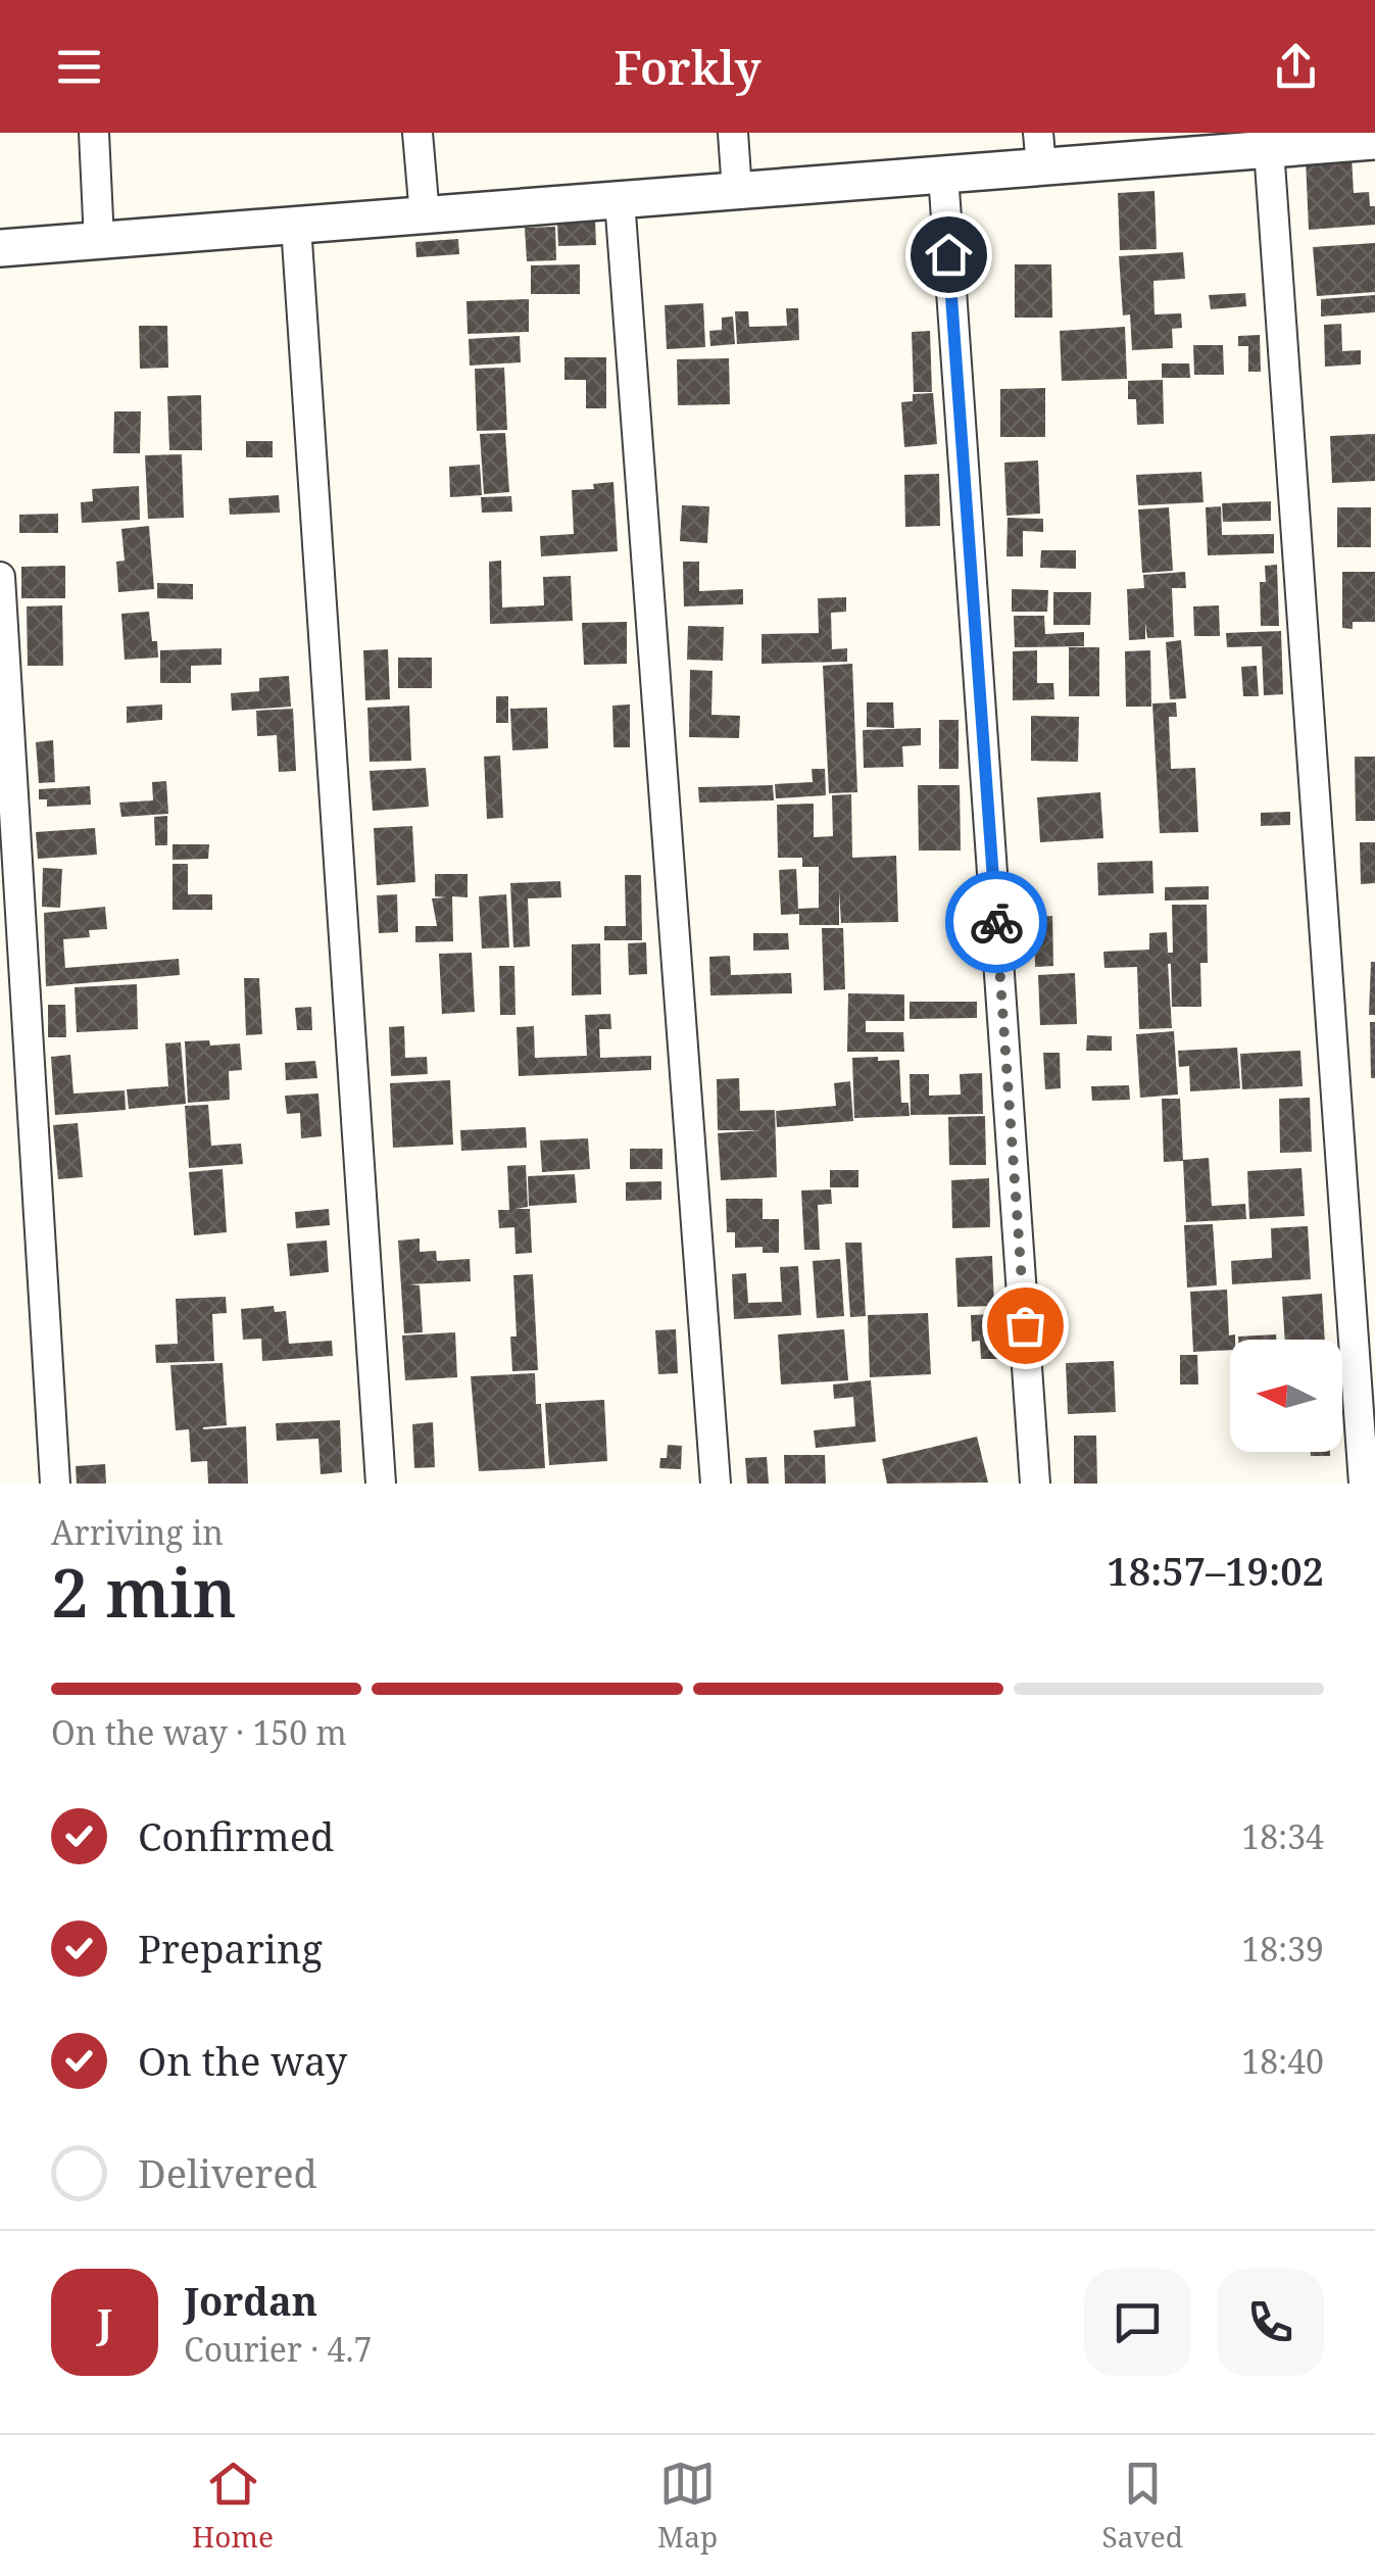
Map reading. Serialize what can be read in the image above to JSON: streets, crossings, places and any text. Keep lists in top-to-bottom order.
{
  "north": "left",
  "page": {
    "header": "Forkly",
    "heading": ["2 min", "Arriving in", "18:57–19:02"],
    "panel": ["Jordan", "Courier · 4.7"],
    "bar": "On the way · 150 m",
    "list": [
      ["Confirmed", "18:34"],
      ["Preparing", "18:39"],
      ["On the way", "18:40"],
      "Delivered"
    ],
    "round": "J",
    "tabs": ["Home", "Map", "Saved"]
  }
}
